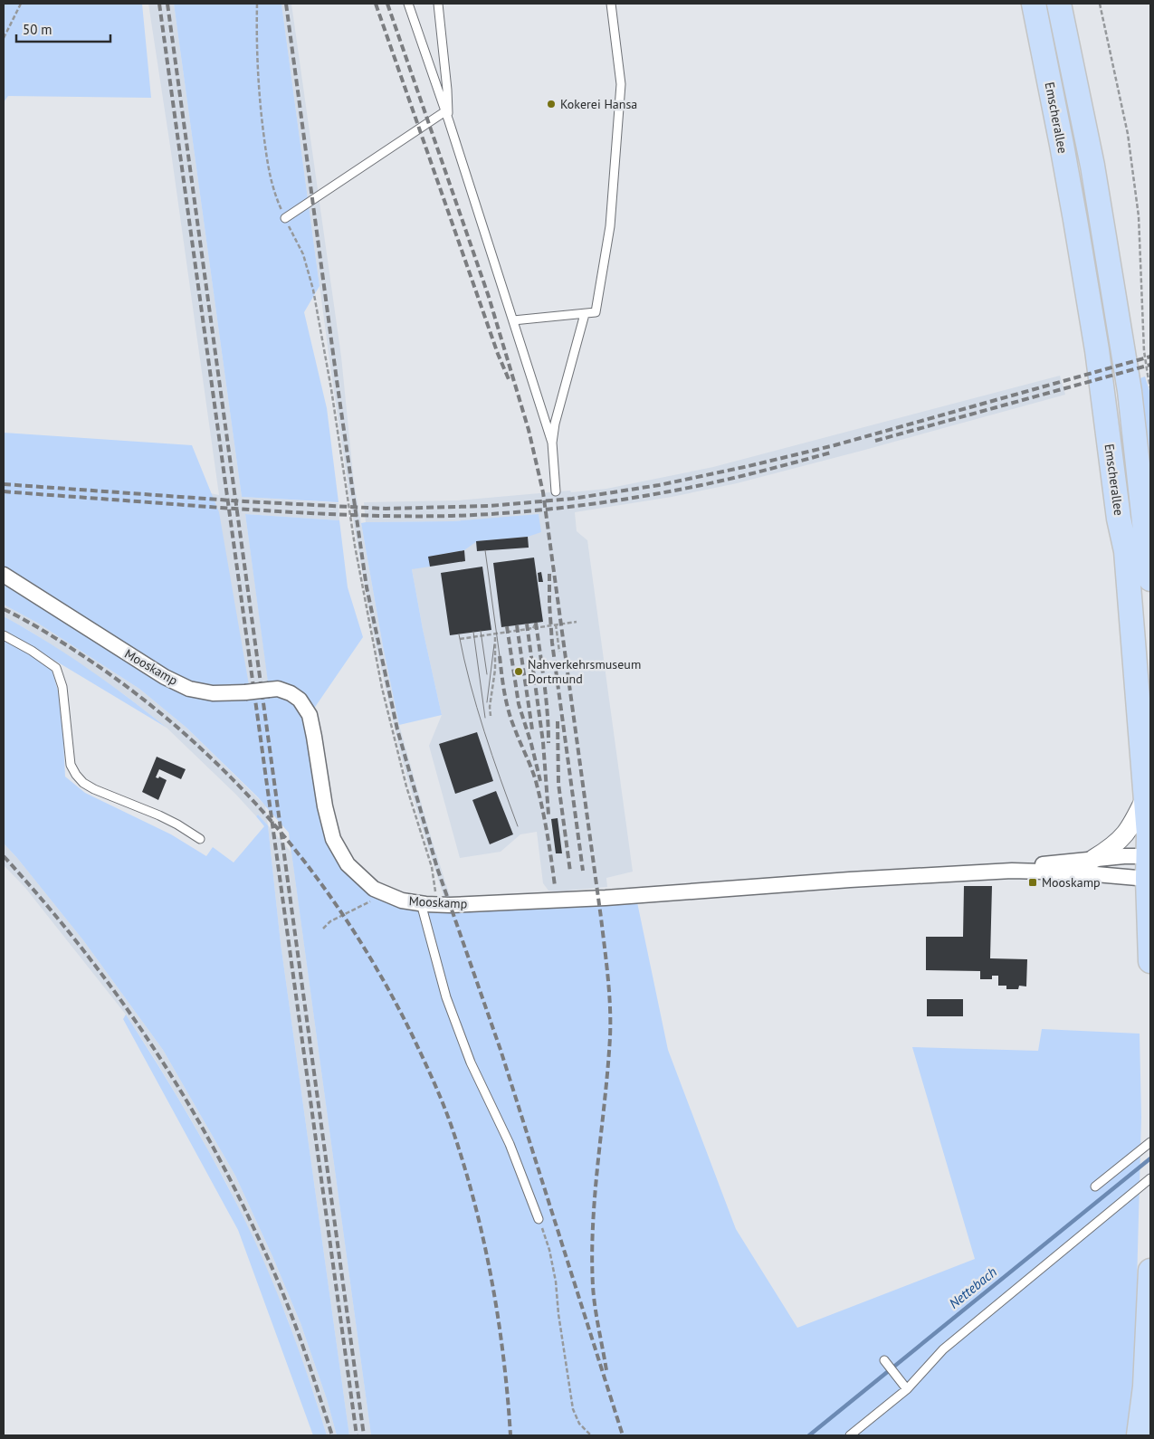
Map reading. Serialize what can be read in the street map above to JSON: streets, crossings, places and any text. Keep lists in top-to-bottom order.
{
  "streets": {
    "main road": ["Emscherallee"],
    "street": ["Mooskamp"]
  },
  "crossings": [
    ["Emscherallee", "Mooskamp"]
  ],
  "water": ["Nettebach"],
  "places": {
    "other": ["Kokerei Hansa", "Nahverkehrsmuseum Dortmund"],
    "transit": ["Mooskamp"]
  },
  "scale_bar": "50 m"
}
